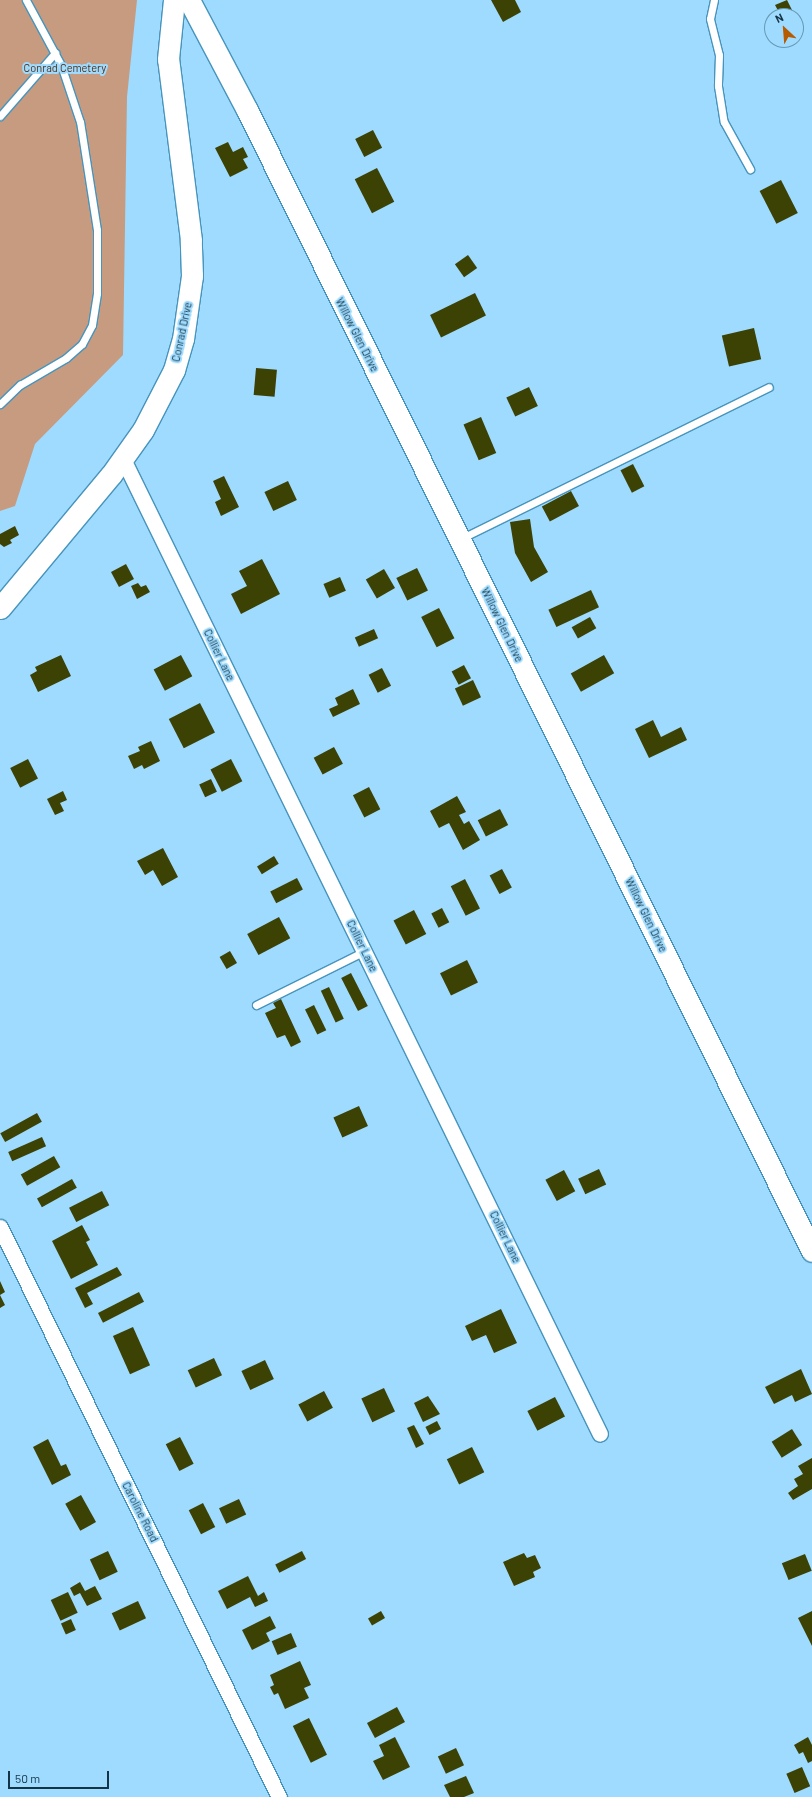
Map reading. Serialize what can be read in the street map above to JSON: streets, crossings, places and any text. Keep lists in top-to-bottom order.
{
  "streets": {
    "main road": ["Conrad Drive", "Willow Glen Drive"],
    "street": ["Collier Lane", "Caroline Road"]
  },
  "crossings": [
    ["Conrad Drive", "Collier Lane"]
  ],
  "parks": ["Conrad Cemetery"],
  "scale_bar": "50 m",
  "north": "top left"
}
